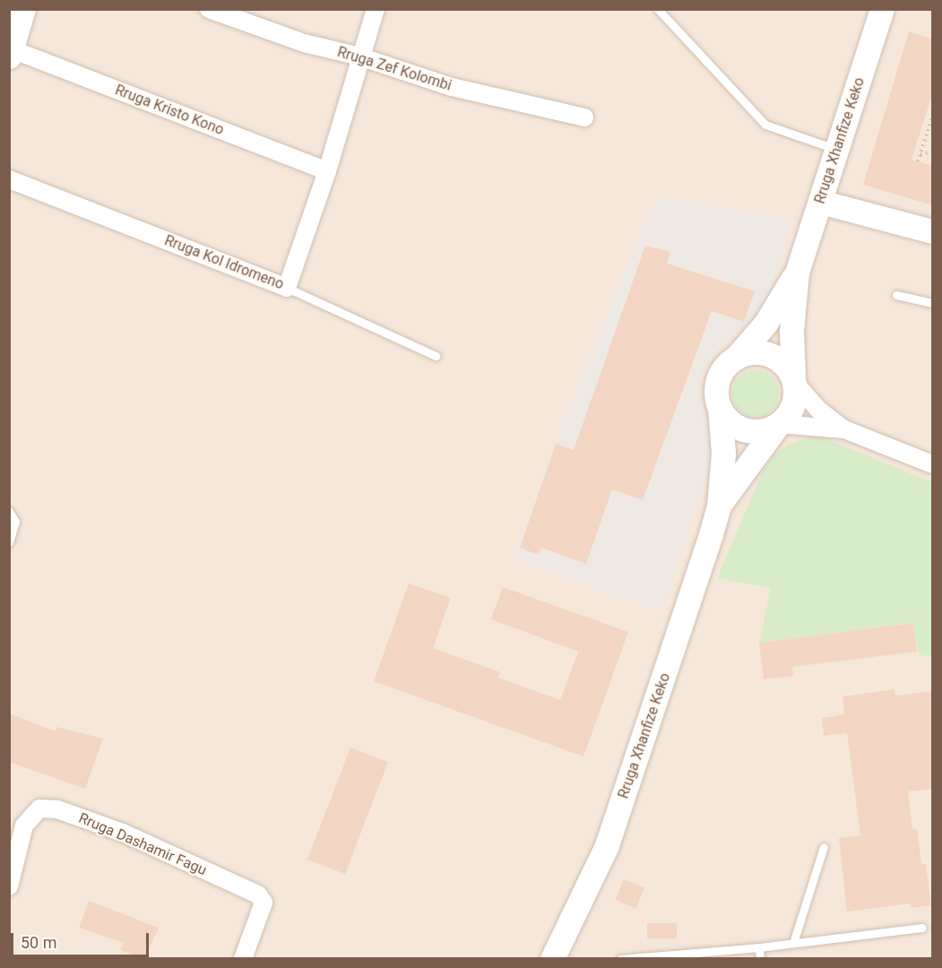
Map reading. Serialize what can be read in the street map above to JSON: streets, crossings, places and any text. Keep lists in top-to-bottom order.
{
  "streets": {
    "main road": ["Rruga Xhanfize Keko"],
    "street": [
      "Rruga Zef Kolombi",
      "Rruga Kristo Kono",
      "Rruga Kol Idromeno",
      "Rruga Dashamir Fagu"
    ]
  },
  "scale_bar": "50 m"
}
